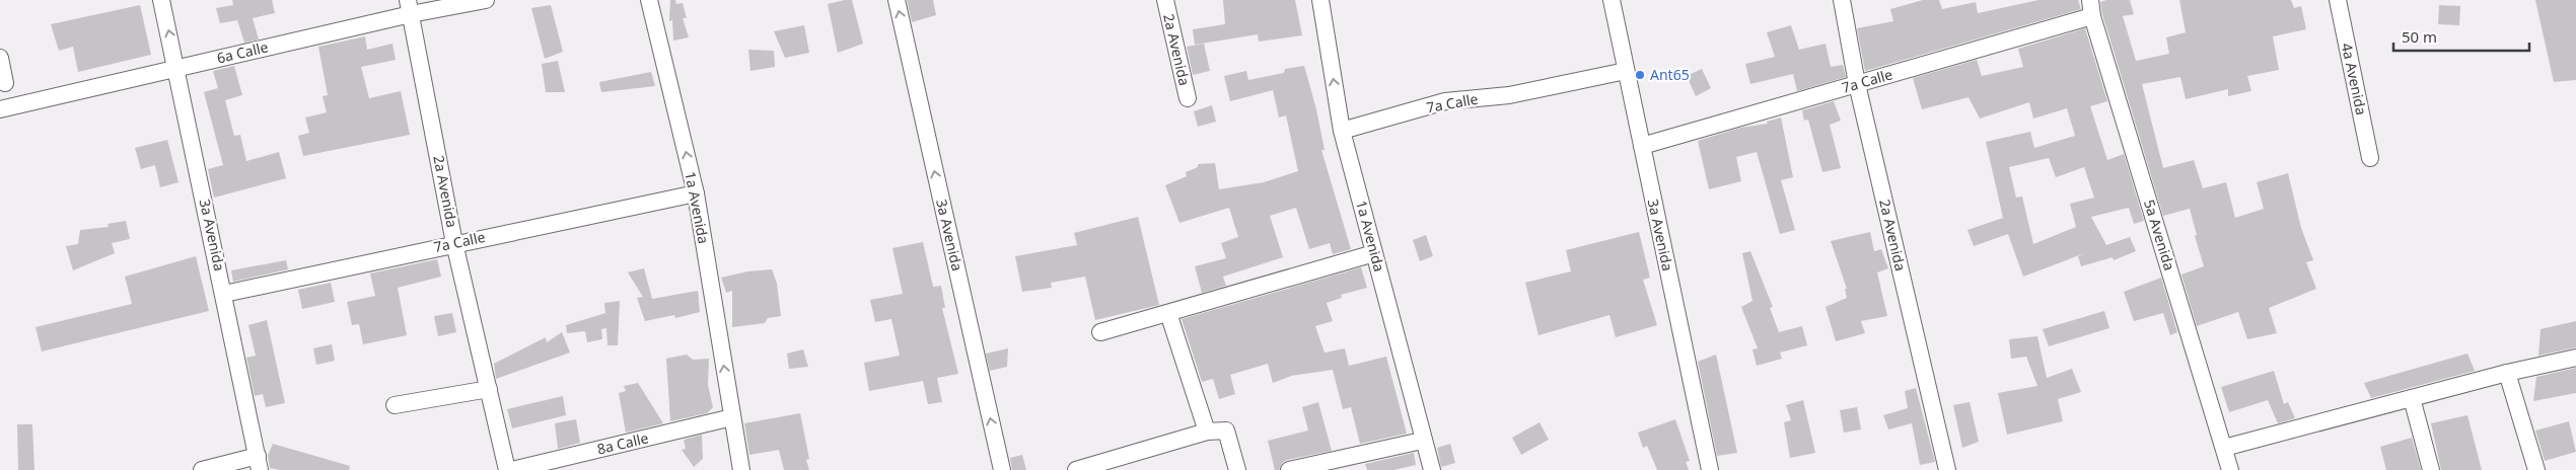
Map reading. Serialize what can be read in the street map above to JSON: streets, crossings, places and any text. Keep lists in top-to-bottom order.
{
  "streets": {
    "street": [
      "2a Avenida",
      "6a Calle",
      "4a Avenida",
      "7a Calle",
      "1a Avenida",
      "3a Avenida",
      "5a Avenida",
      "8a Calle"
    ]
  },
  "crossings": [
    ["2a Avenida", "6a Calle"],
    ["2a Avenida", "7a Calle"],
    ["6a Calle", "3a Avenida"],
    ["7a Calle", "1a Avenida"],
    ["7a Calle", "3a Avenida"],
    ["7a Calle", "5a Avenida"],
    ["1a Avenida", "8a Calle"]
  ],
  "one_way": ["1a Avenida", "3a Avenida"],
  "places": ["Ant65"],
  "scale_bar": "50 m"
}
